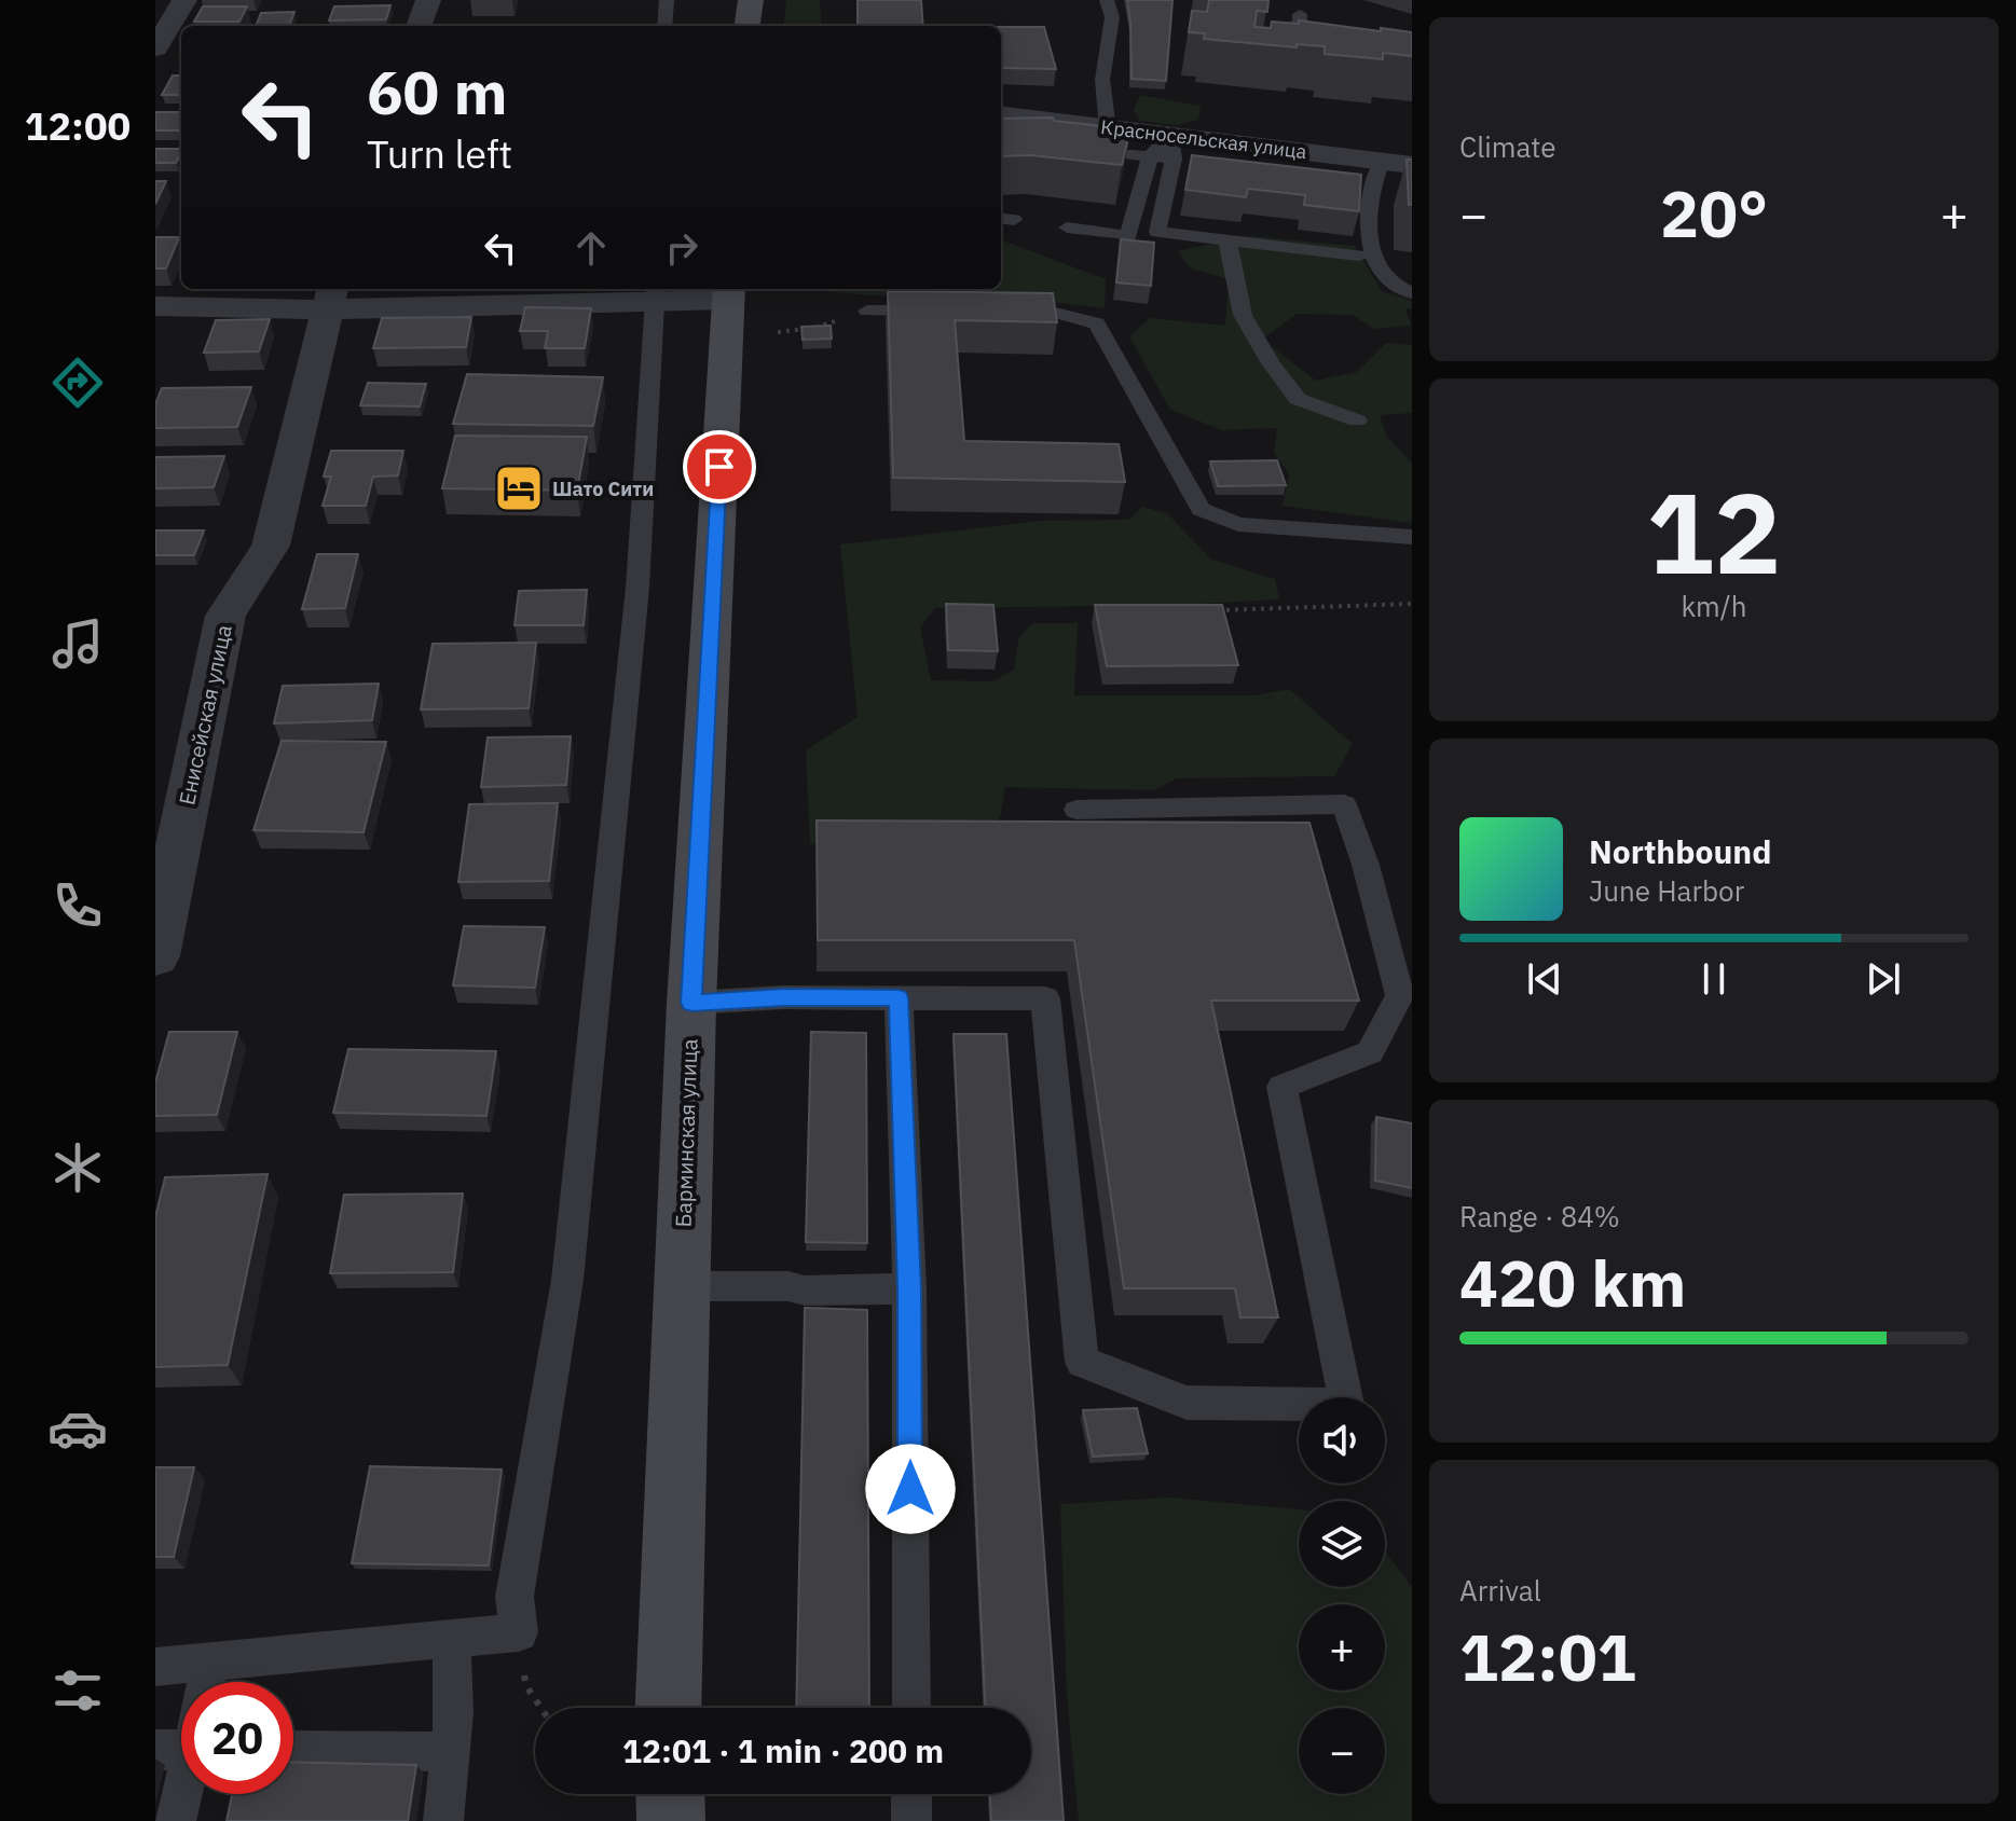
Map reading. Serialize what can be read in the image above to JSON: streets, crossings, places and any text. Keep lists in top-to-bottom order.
{
  "streets": {
    "main road": ["Барминская улица"],
    "street": ["Красносельская улица", "Енисейская улица"]
  },
  "places": {
    "hotel": ["Шато Сити"]
  },
  "page": {
    "tabs": "12:00",
    "tile": [
      "Climate",
      ["12", "km/h"],
      ["Range · 84%", "420 km"],
      ["Arrival", "12:01"]
    ],
    "turn": ["60 m", "Turn left"],
    "heat": ["−", "20°", "+"],
    "song": ["Northbound", "June Harbor"],
    "map_buttons": ["+", "−"],
    "limit": "20",
    "trip": "12:01 · 1 min · 200 m"
  }
}
